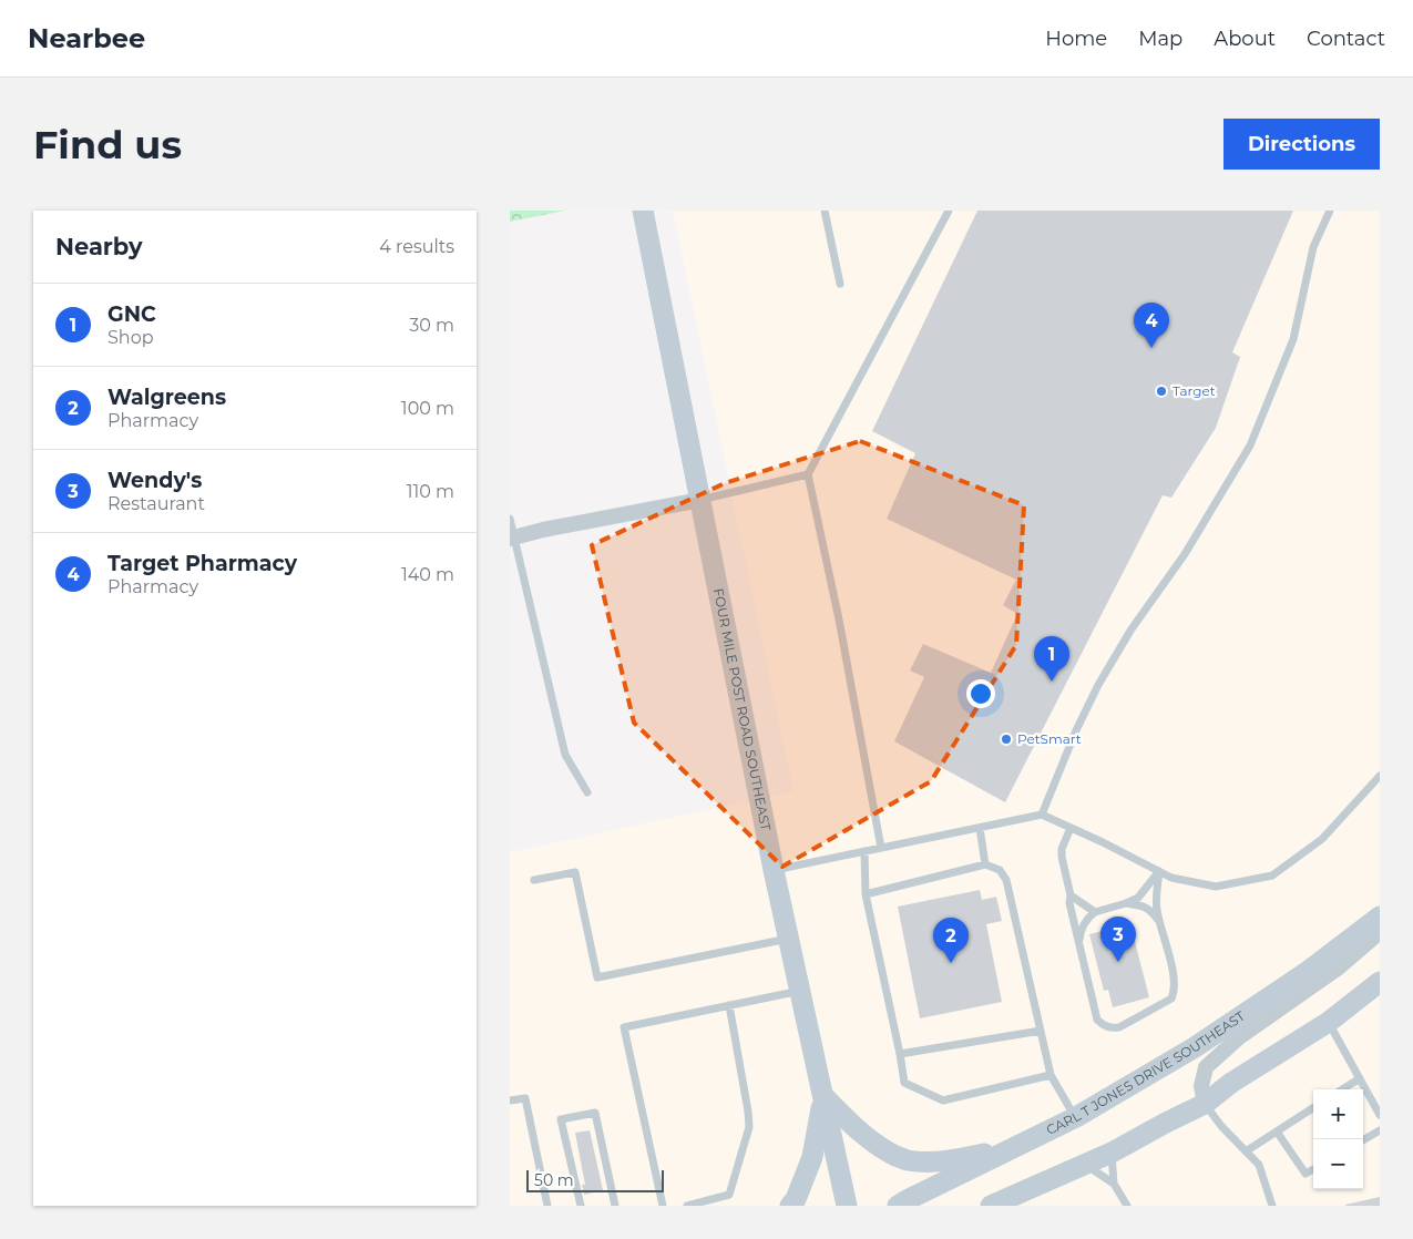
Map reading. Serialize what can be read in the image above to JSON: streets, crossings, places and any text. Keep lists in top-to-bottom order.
{
  "streets": {
    "main road": ["FOUR MILE POST ROAD SOUTHEAST", "CARL T JONES DRIVE SOUTHEAST"]
  },
  "places": ["Target", "PetSmart"],
  "scale_bar": "50 m",
  "page": {
    "header": "Nearbee",
    "nav": [
      "Home",
      "Map",
      "About",
      "Contact"
    ],
    "buttons": "Directions",
    "title": "Find us",
    "heading": ["Nearby", "4 results"],
    "list": [
      {
        "mark": "1",
        "name": "GNC",
        "note": "Shop",
        "value": "30 m"
      },
      {
        "mark": "2",
        "name": "Walgreens",
        "note": "Pharmacy",
        "value": "100 m"
      },
      {
        "mark": "3",
        "name": "Wendy's",
        "note": "Restaurant",
        "value": "110 m"
      },
      {
        "mark": "4",
        "name": "Target Pharmacy",
        "note": "Pharmacy",
        "value": "140 m"
      }
    ],
    "pins": [
      "4",
      "1",
      "3",
      "2"
    ],
    "map_buttons": ["+", "−"],
    "scale": "50 m"
  }
}
